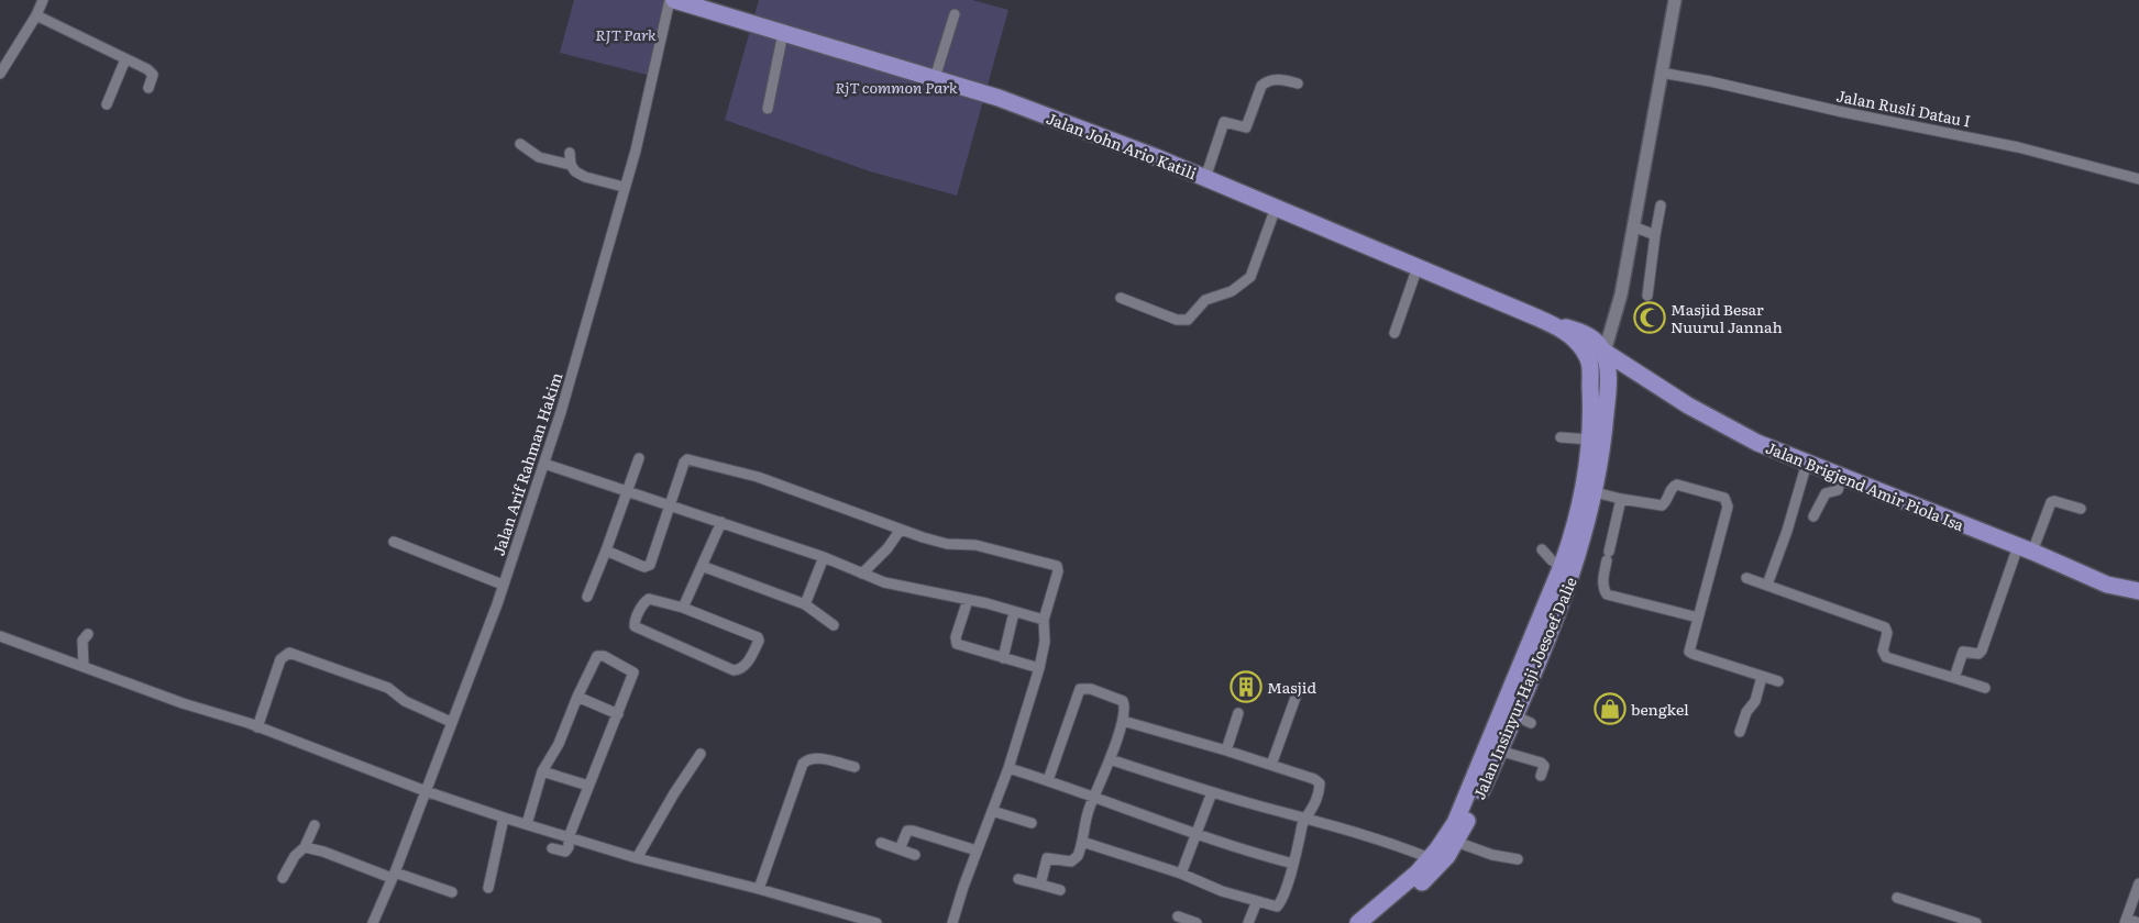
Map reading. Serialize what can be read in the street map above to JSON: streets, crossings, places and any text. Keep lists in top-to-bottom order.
{
  "streets": {
    "main road": ["Jalan John Ario Katili", "Jalan Brigjend Amir Piola Isa", "Jalan Insinyur Haji Joesoef Dalie"],
    "street": ["Jalan Rusli Datau I", "Jalan Arif Rahman Hakim"]
  },
  "crossings": [
    ["Jalan John Ario Katili", "Jalan Brigjend Amir Piola Isa"],
    ["Jalan John Ario Katili", "Jalan Insinyur Haji Joesoef Dalie"],
    ["Jalan Brigjend Amir Piola Isa", "Jalan Insinyur Haji Joesoef Dalie"]
  ],
  "parks": ["RJT Park", "RjT common Park"],
  "places": {
    "mosque": ["Masjid Besar Nuurul Jannah"],
    "building": ["Masjid"],
    "shop": ["bengkel"]
  }
}
